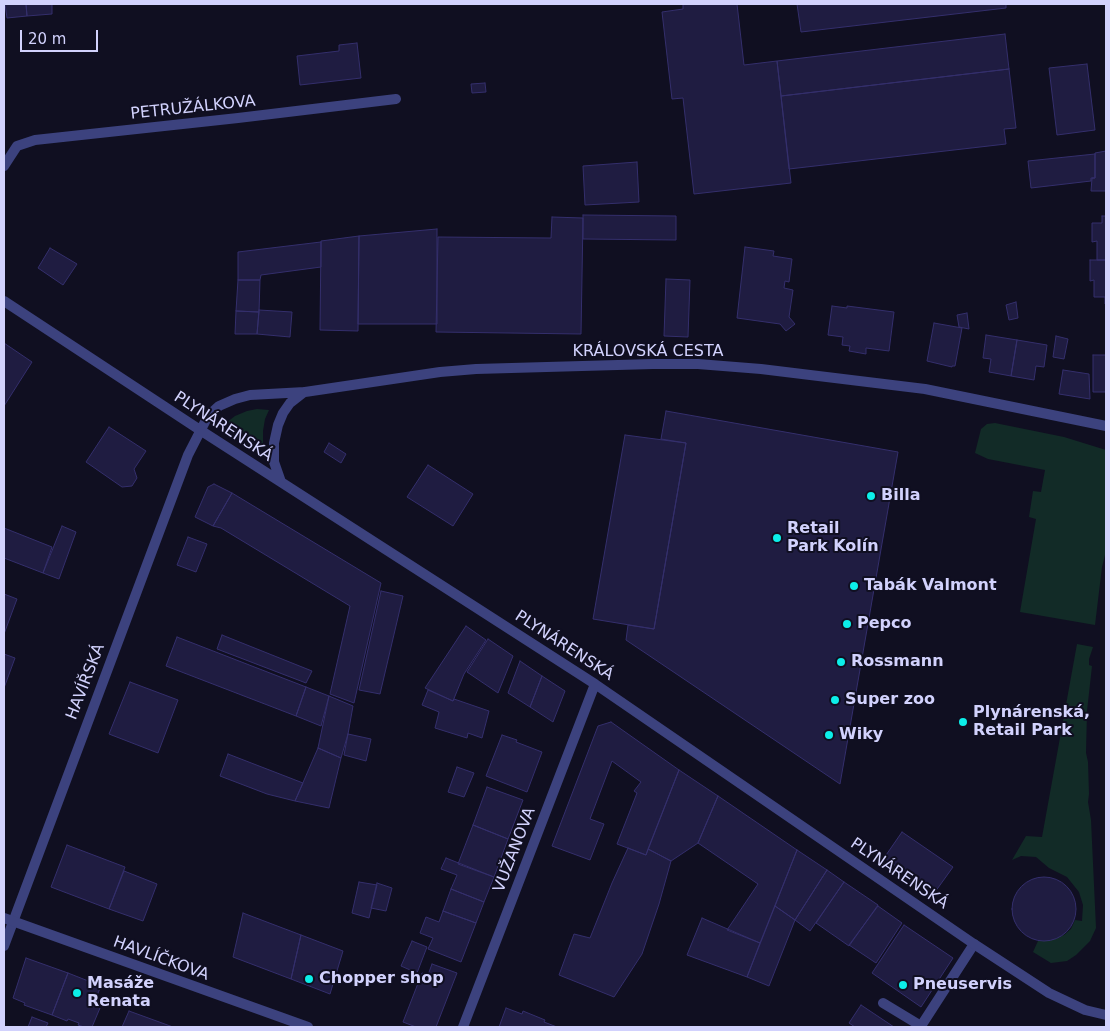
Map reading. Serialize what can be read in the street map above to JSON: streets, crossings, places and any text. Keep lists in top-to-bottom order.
{
  "streets": {
    "street": [
      "PETRUŽÁLKOVA",
      "KRÁLOVSKÁ CESTA",
      "PLYNÁRENSKÁ",
      "HAVÍŘSKÁ",
      "VUŽANOVA",
      "HAVLÍČKOVA"
    ]
  },
  "crossings": [
    ["KRÁLOVSKÁ CESTA", "PLYNÁRENSKÁ"],
    ["KRÁLOVSKÁ CESTA", "HAVÍŘSKÁ"],
    ["PLYNÁRENSKÁ", "HAVÍŘSKÁ"],
    ["PLYNÁRENSKÁ", "VUŽANOVA"],
    ["HAVÍŘSKÁ", "HAVLÍČKOVA"]
  ],
  "places": [
    "Billa",
    "Retail Park Kolín",
    "Tabák Valmont",
    "Pepco",
    "Rossmann",
    "Super zoo",
    "Plynárenská, Retail Park",
    "Wiky",
    "Chopper shop",
    "Pneuservis",
    "Masáže Renata"
  ],
  "scale_bar": "20 m"
}
